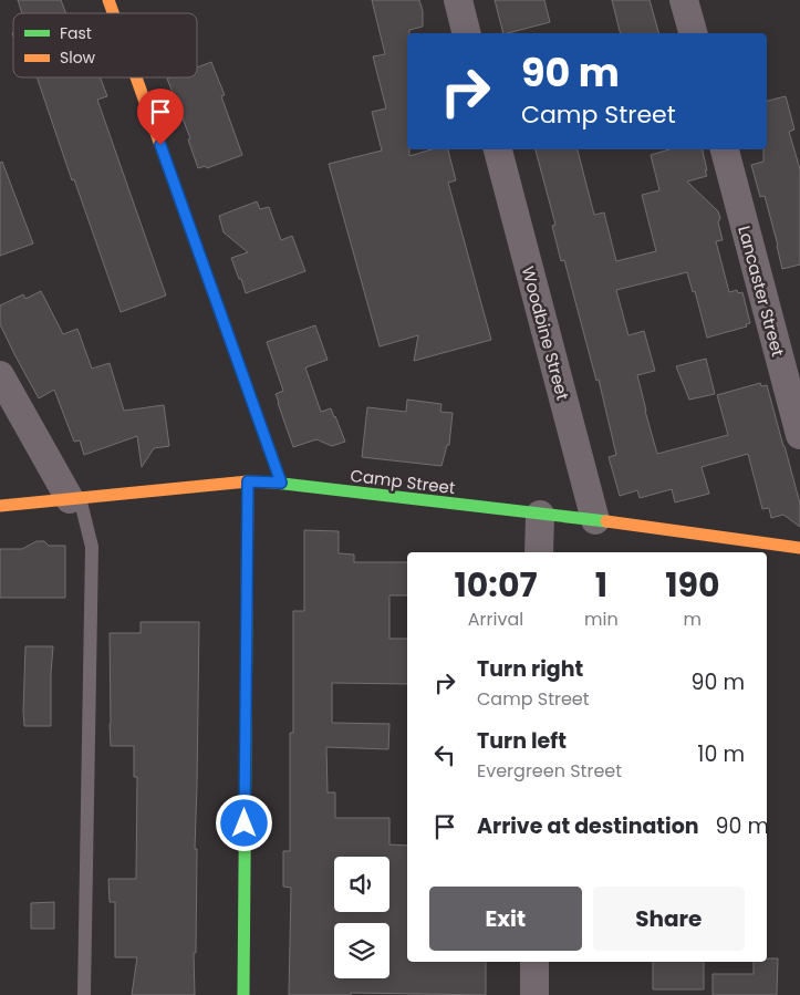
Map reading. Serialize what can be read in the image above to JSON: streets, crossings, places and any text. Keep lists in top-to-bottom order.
{
  "streets": {
    "street": ["Lancaster Street", "Woodbine Street", "Camp Street"]
  },
  "crossings": [
    ["Woodbine Street", "Camp Street"]
  ],
  "legend": ["Fast", "Slow"],
  "page": {
    "turn": ["90 m", "Camp Street"],
    "eta": [
      "10:07",
      "Arrival",
      "1",
      "min",
      "190",
      "m"
    ],
    "list": [
      {
        "name": "Turn right",
        "note": "Camp Street",
        "value": "90 m"
      },
      {
        "name": "Turn left",
        "note": "Evergreen Street",
        "value": "10 m"
      },
      {
        "name": "Arrive at destination",
        "value": "90 m"
      }
    ],
    "buttons": ["Exit", "Share"]
  }
}
